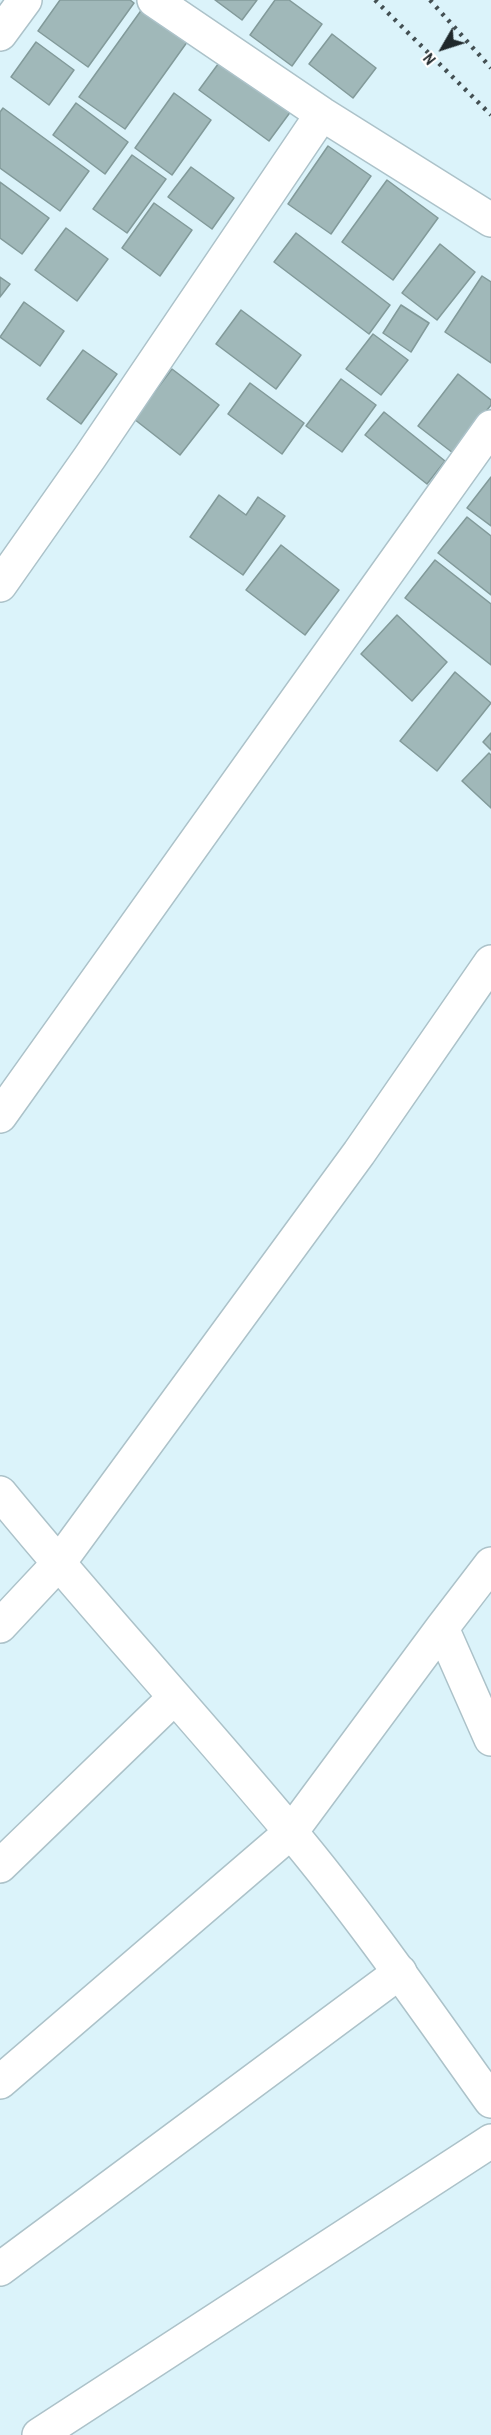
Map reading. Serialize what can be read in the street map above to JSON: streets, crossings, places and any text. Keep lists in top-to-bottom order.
{
  "north": "bottom left"
}
